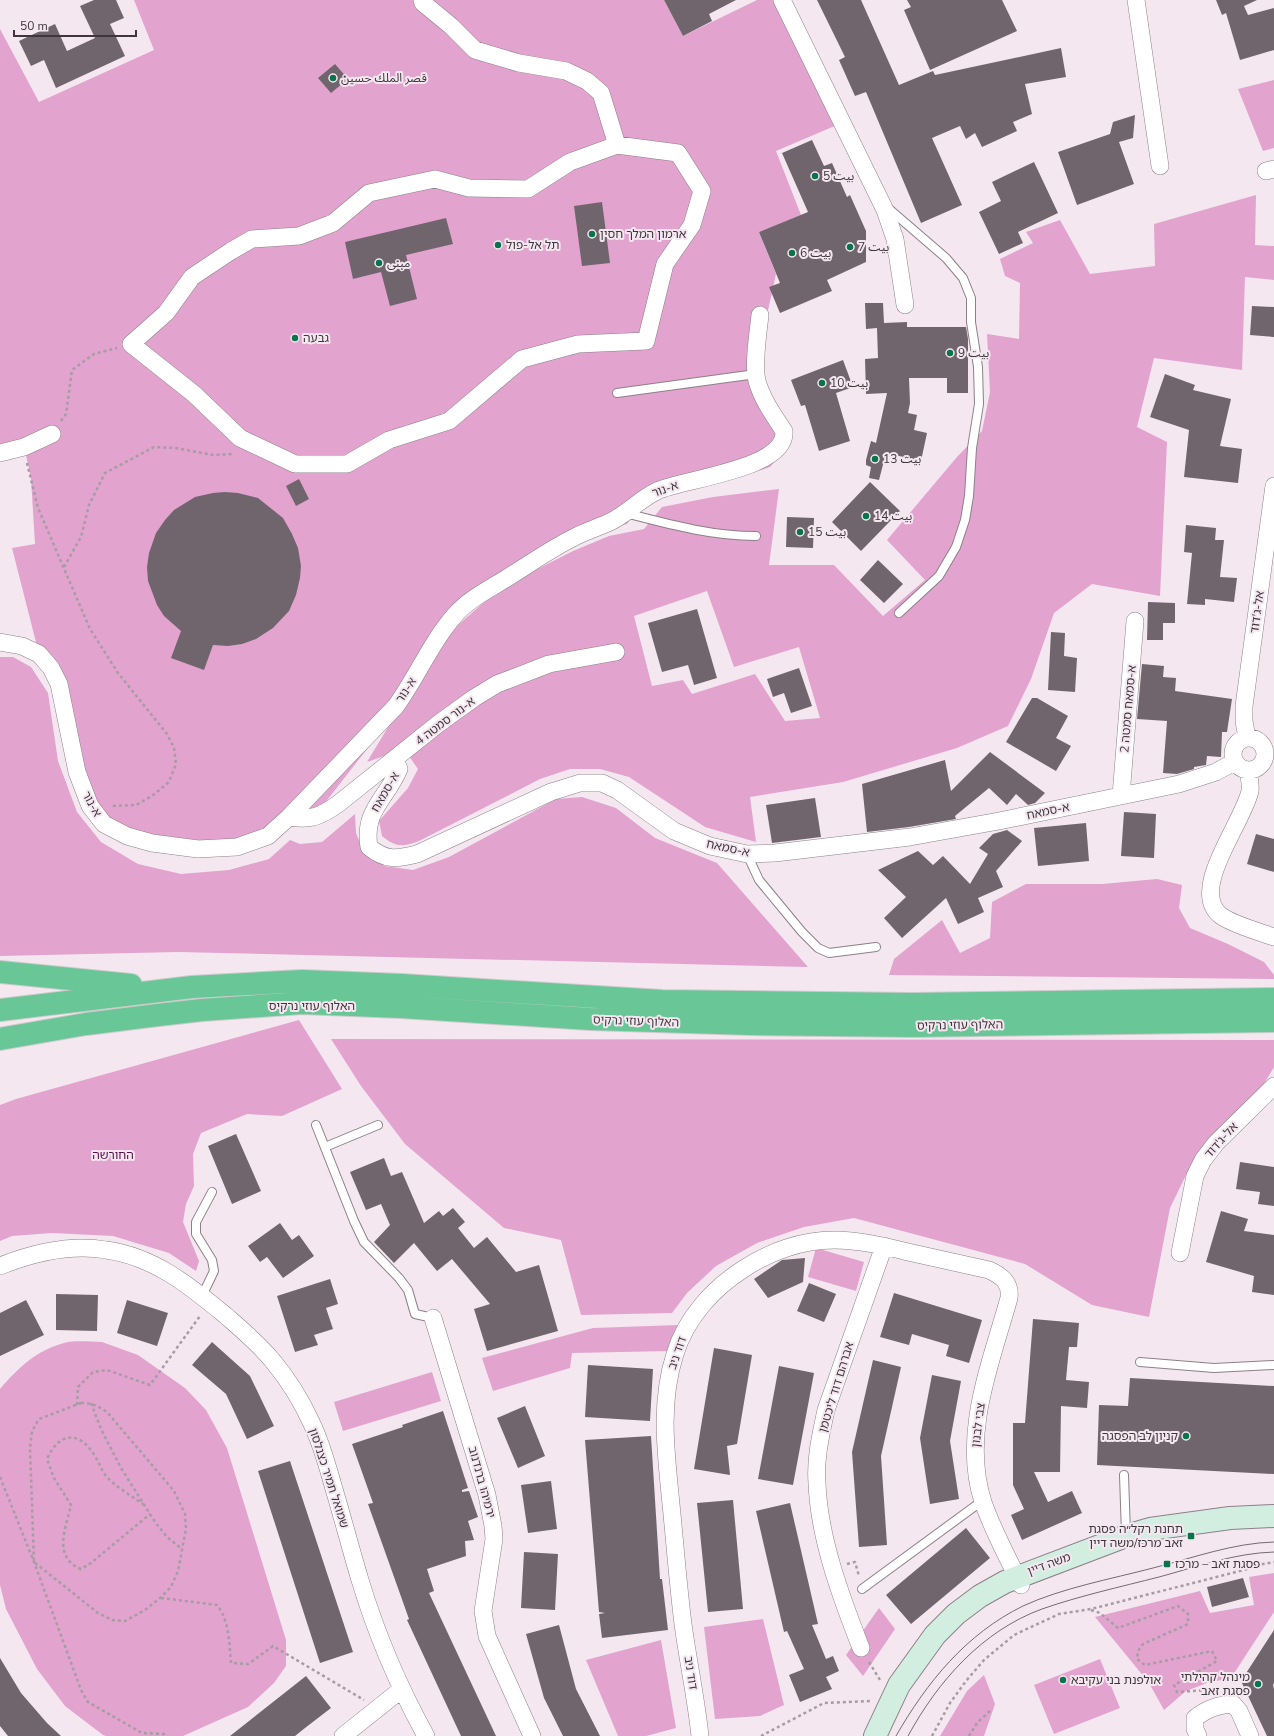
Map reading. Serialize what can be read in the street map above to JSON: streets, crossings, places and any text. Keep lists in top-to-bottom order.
{
  "streets": {
    "highway": ["האלוף עוזי נרקיס"],
    "street": [
      "א-נור",
      "אל-ג'דוד",
      "א-סמאח סמטה 2",
      "א-נור סמטה 4",
      "א-סמאח",
      "דוד ניב",
      "אברהם דוד ליכטמן",
      "צבי לבנון",
      "שמואל תמיר כצנלסון",
      "ירמיהו ברנדנוב",
      "משה דיין"
    ]
  },
  "crossings": [
    ["א-נור", "א-נור סמטה 4"],
    ["אל-ג'דוד", "א-סמאח"],
    ["א-סמאח סמטה 2", "א-סמאח"],
    ["א-נור סמטה 4", "א-סמאח"],
    ["דוד ניב", "אברהם דוד ליכטמן"],
    ["דוד ניב", "צבי לבנון"],
    ["צבי לבנון", "משה דיין"]
  ],
  "parks": ["החורשה"],
  "places": {
    "other": [
      "قصر الملك حسين",
      "بيت 5",
      "ארמון המלך חסין",
      "תל אל-פול",
      "بيت 7",
      "بيت 6",
      "مبنى",
      "גבעה",
      "بيت 9",
      "بيت 10",
      "بيت 13",
      "بيت 14",
      "بيت 15",
      "קניון לב הפסגה",
      "אולפנת בני עקיבא",
      "מינהל קהילתי פסגת זאב"
    ],
    "transit": ["תחנת רקל״ה פסגת זאב מרכז/משה דיין", "פסגת זאב – מרכז"]
  },
  "scale_bar": "50 m"
}
